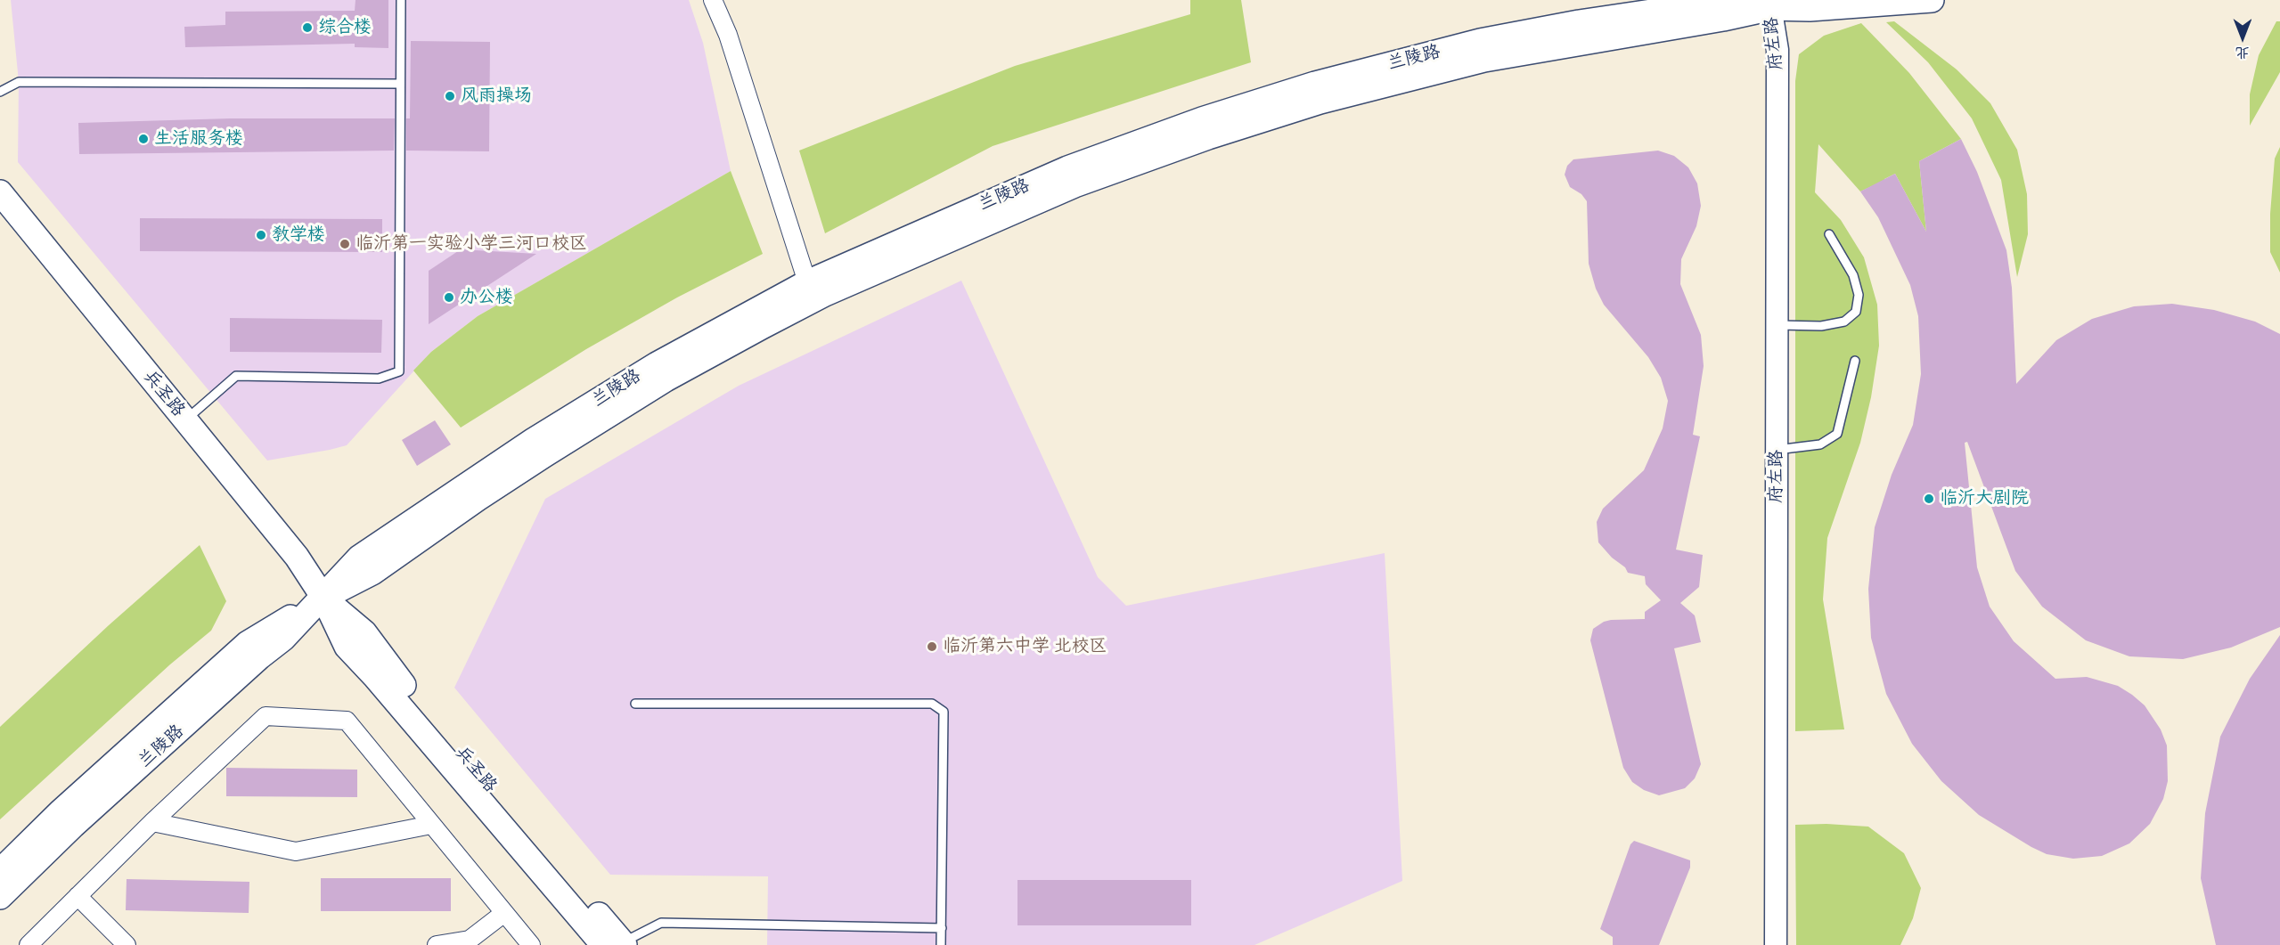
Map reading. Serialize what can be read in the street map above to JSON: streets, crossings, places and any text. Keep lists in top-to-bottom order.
{
  "streets": {
    "main road": ["兰陵路", "兵圣路"],
    "street": ["府左路"]
  },
  "crossings": [
    ["府左路", "兰陵路"],
    ["兰陵路", "兵圣路"]
  ],
  "places": [
    "综合楼",
    "风雨操场",
    "生活服务楼",
    "教学楼",
    "临沂第一实验小学三河口校区",
    "办公楼",
    "临沂大剧院",
    "临沂第六中学 北校区"
  ],
  "north": "bottom"
}
